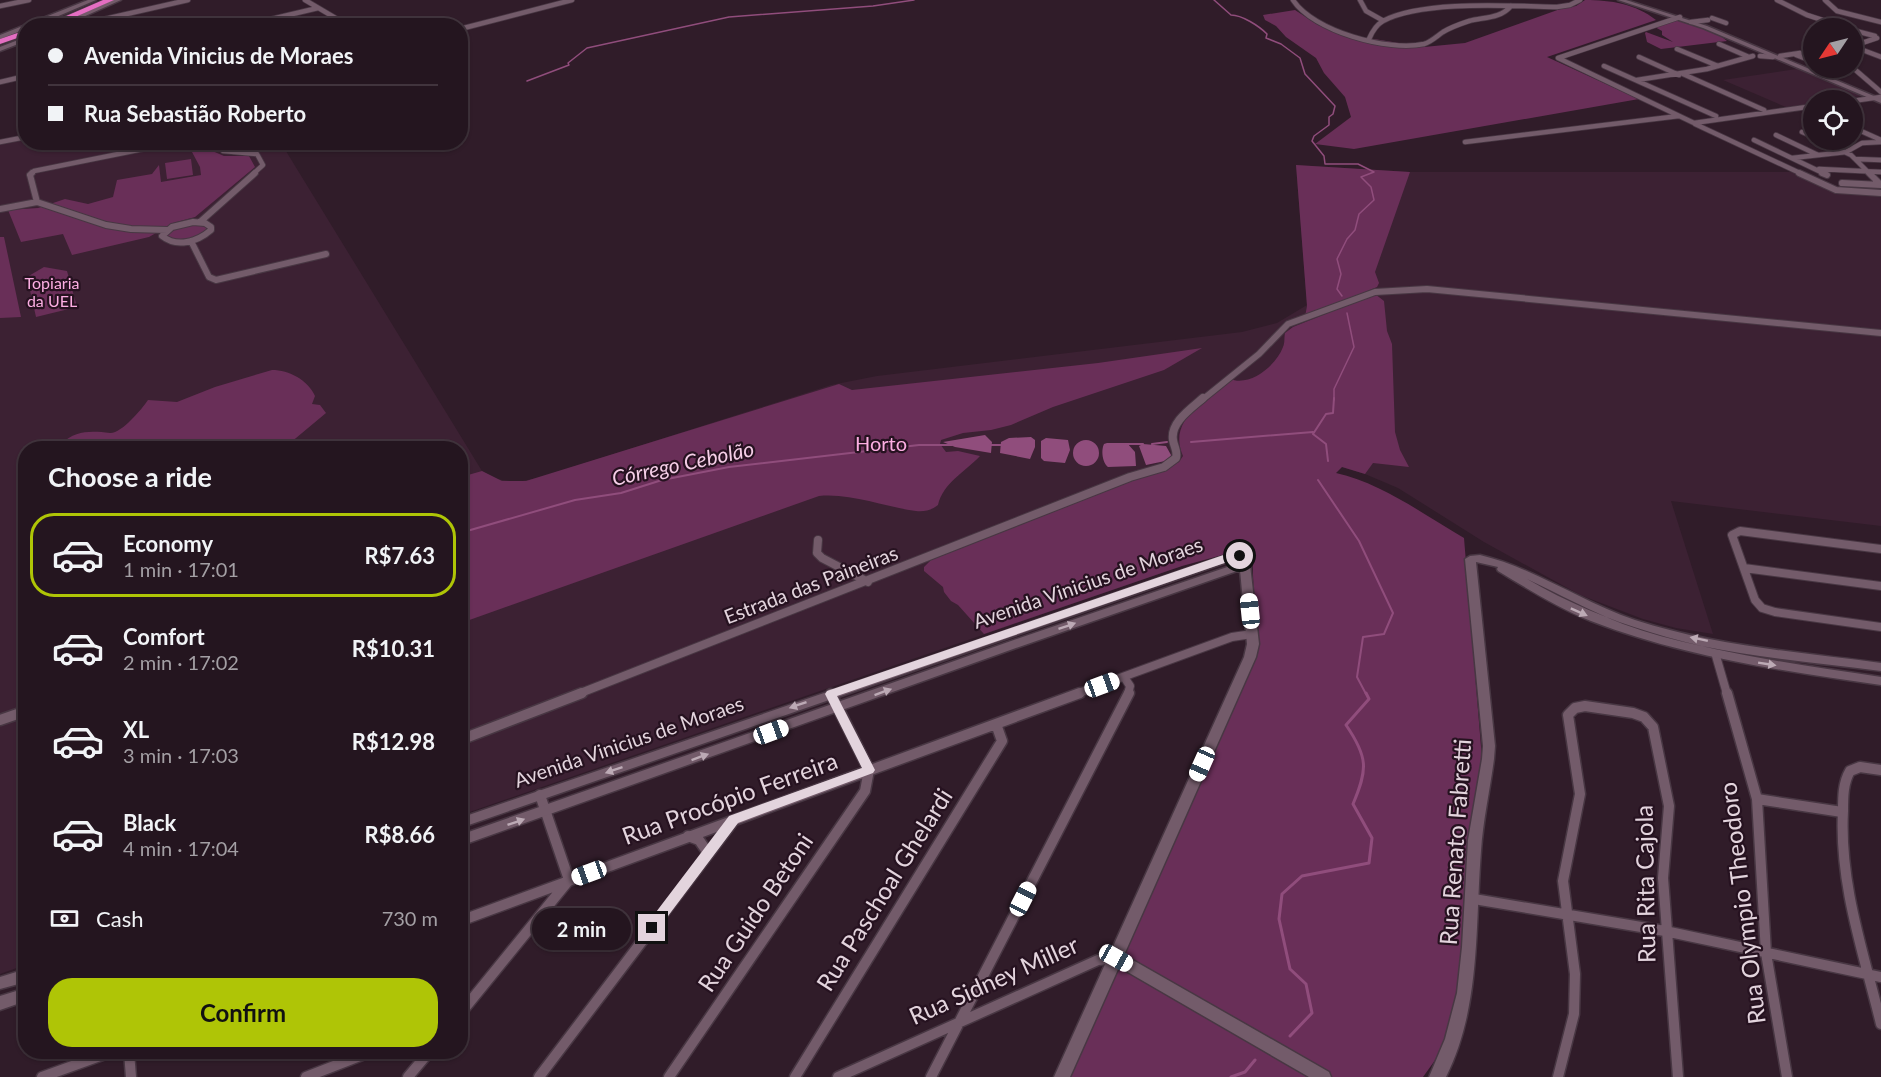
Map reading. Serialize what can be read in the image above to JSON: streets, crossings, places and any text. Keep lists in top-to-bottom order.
{
  "streets": {
    "street": [
      "Avenida Vinicius de Moraes",
      "Estrada das Paineiras",
      "Rua Procópio Ferreira",
      "Rua Renato Fabretti",
      "Rua Rita Cajola",
      "Rua Paschoal Ghelardi",
      "Rua Olympio Theodoro",
      "Rua Guido Betoni",
      "Rua Sidney Miller"
    ]
  },
  "crossings": [
    ["Rua Procópio Ferreira", "Rua Paschoal Ghelardi"],
    ["Rua Procópio Ferreira", "Rua Guido Betoni"]
  ],
  "water": ["Córrego Cebolão"],
  "parks": ["Topiaria da UEL", "Horto"],
  "north": "bottom left",
  "page": {
    "banner": ["Avenida Vinicius de Moraes", "Rua Sebastião Roberto"],
    "heading": "Choose a ride",
    "list": [
      {
        "name": "Economy",
        "note": "1 min · 17:01",
        "value": "R$7.63"
      },
      {
        "name": "Comfort",
        "note": "2 min · 17:02",
        "value": "R$10.31"
      },
      {
        "name": "XL",
        "note": "3 min · 17:03",
        "value": "R$12.98"
      },
      {
        "name": "Black",
        "note": "4 min · 17:04",
        "value": "R$8.66"
      }
    ],
    "pay": ["Cash", "730 m"],
    "bubble": "2 min",
    "buttons": "Confirm"
  }
}
